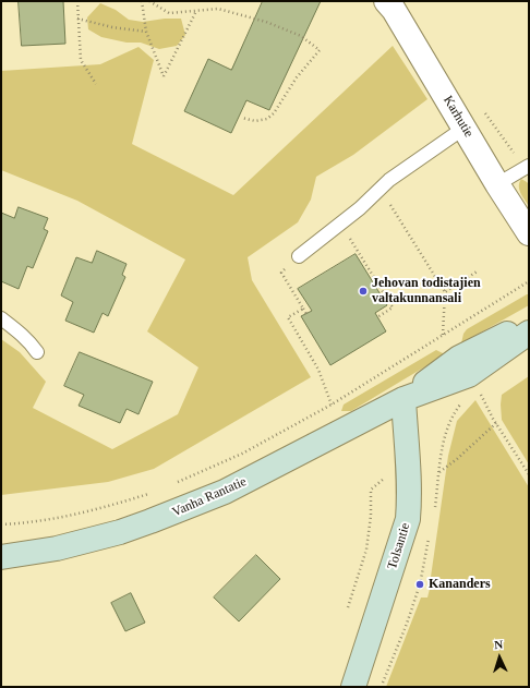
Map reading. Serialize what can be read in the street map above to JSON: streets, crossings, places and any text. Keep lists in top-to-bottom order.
{
  "streets": {
    "main road": ["Vanha Rantatie", "Tolsantie"],
    "street": ["Karhutie"]
  },
  "crossings": [
    ["Vanha Rantatie", "Tolsantie"]
  ],
  "places": ["Jehovan todistajien valtakunnansali", "Kananders"],
  "north": "top"
}
